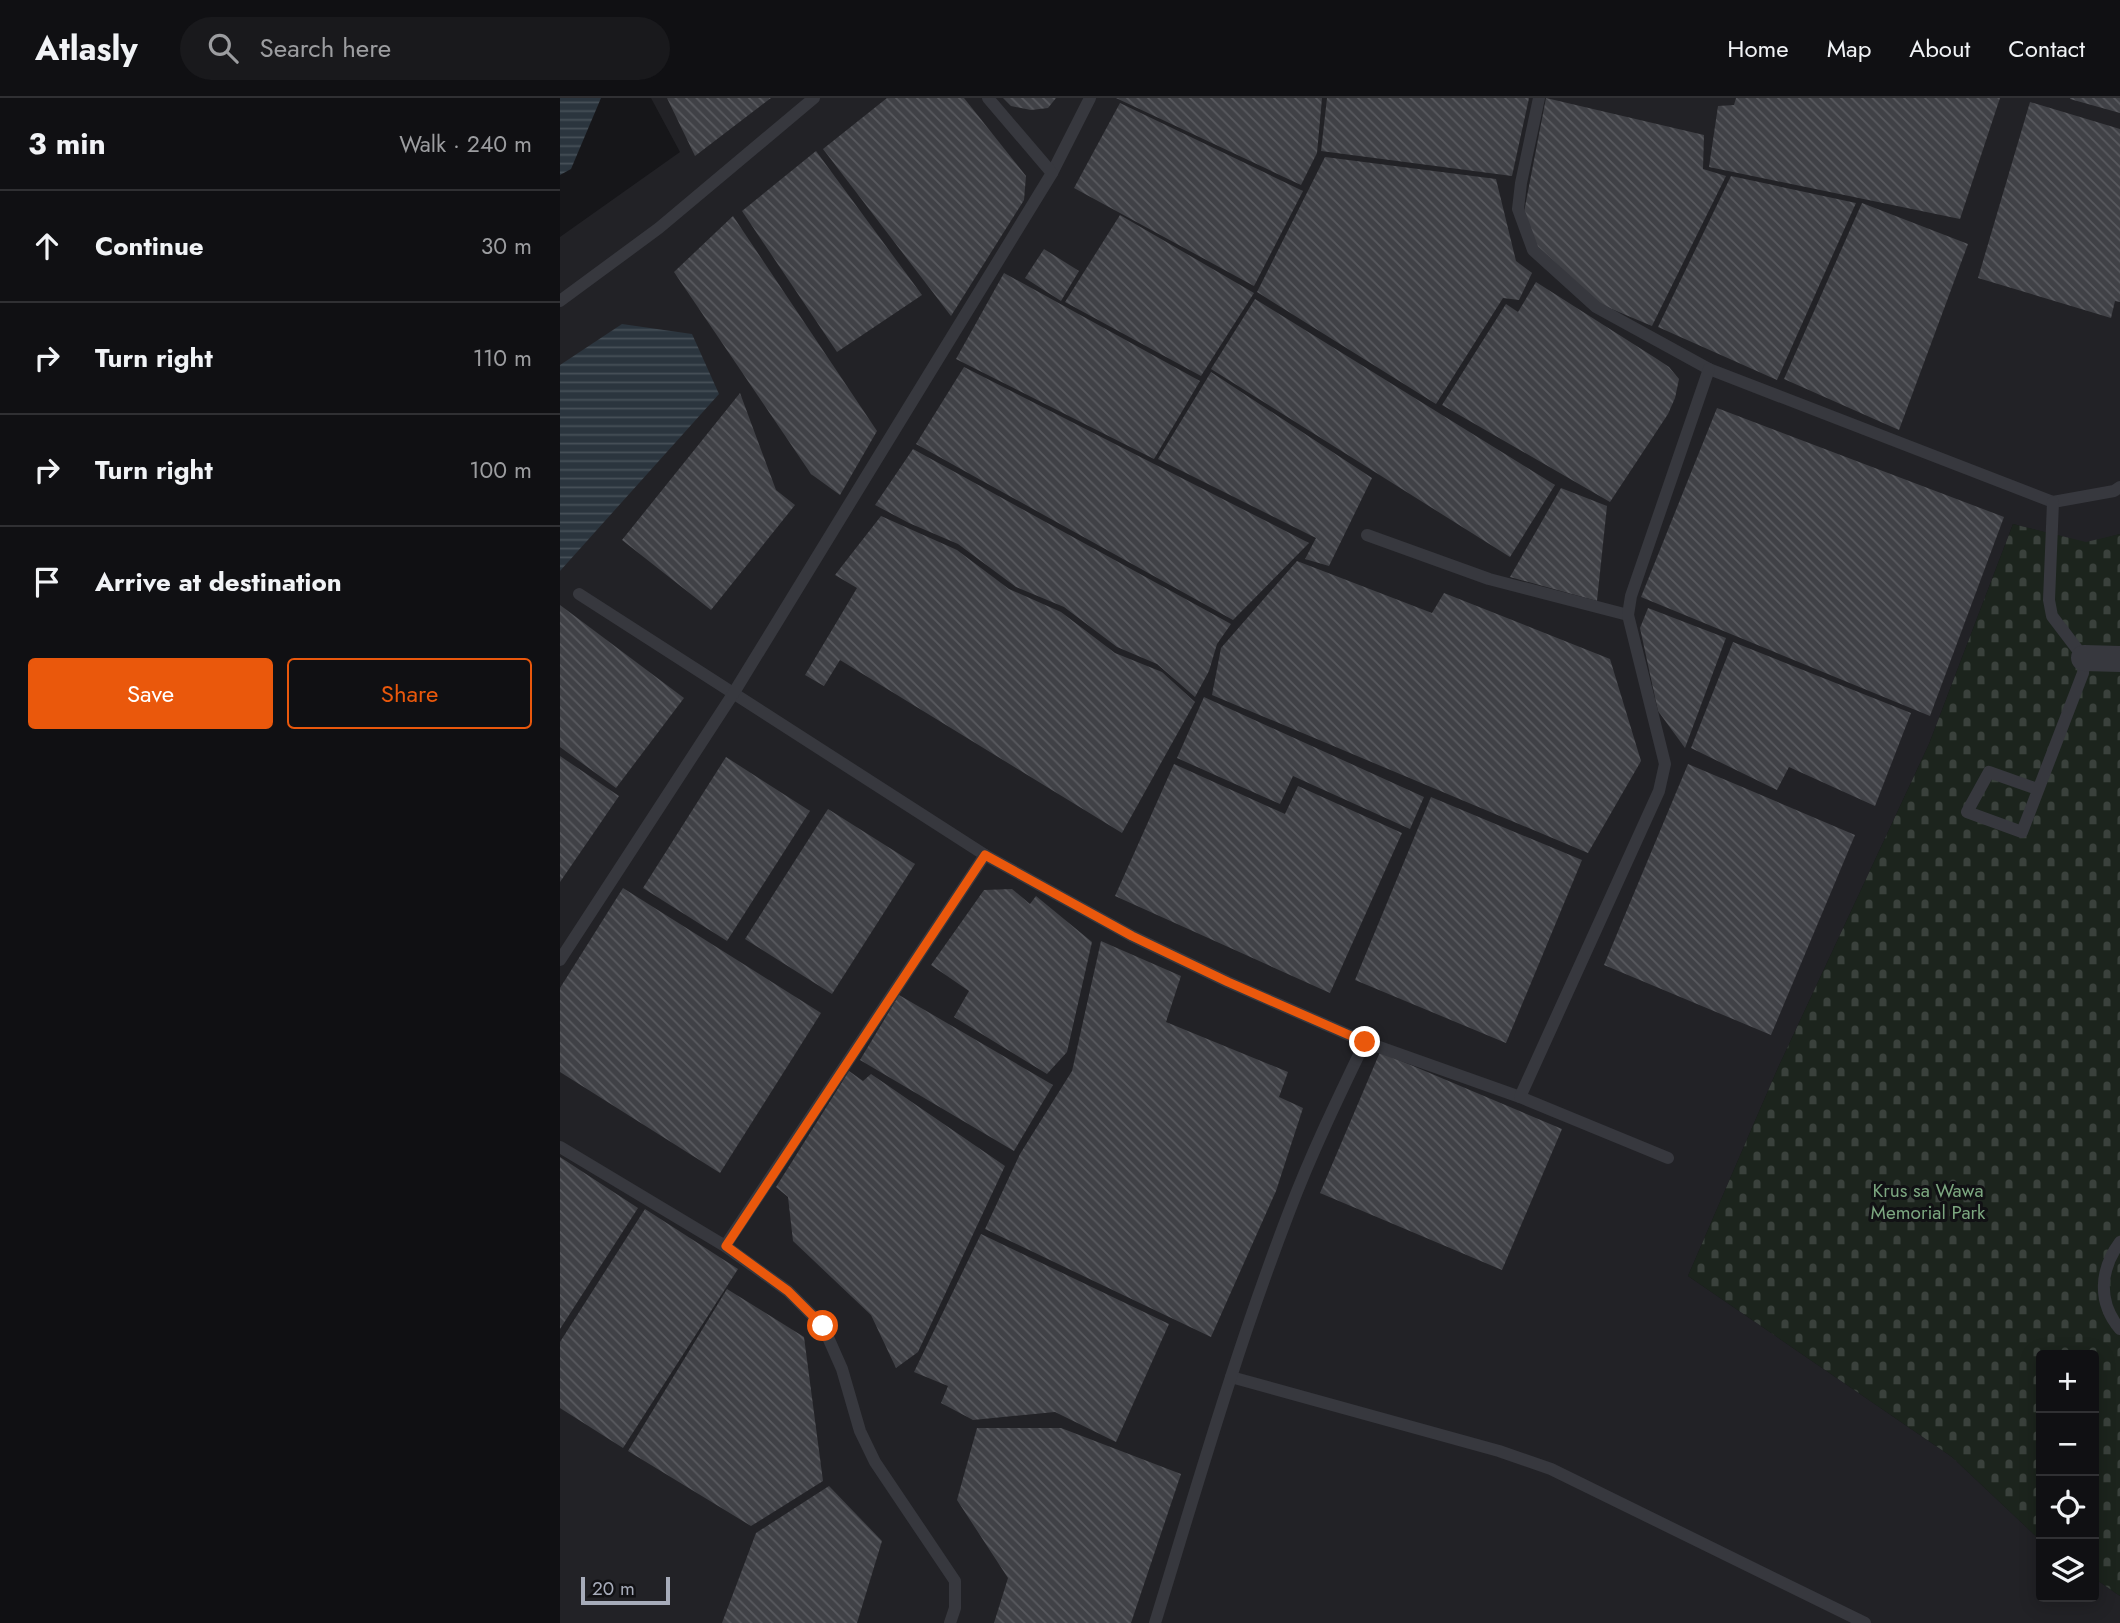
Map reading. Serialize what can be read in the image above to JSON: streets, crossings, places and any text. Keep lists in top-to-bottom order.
{
  "parks": ["Krus sa Wawa Memorial Park"],
  "scale_bar": "20 m",
  "page": {
    "header": "Atlasly",
    "search": "Search here",
    "nav": [
      "Home",
      "Map",
      "About",
      "Contact"
    ],
    "heading": ["3 min", "Walk · 240 m"],
    "list": [
      ["Continue", "30 m"],
      ["Turn right", "110 m"],
      ["Turn right", "100 m"],
      "Arrive at destination"
    ],
    "buttons": ["Save", "Share"],
    "map_buttons": ["+", "−"],
    "scale": "20 m"
  }
}
